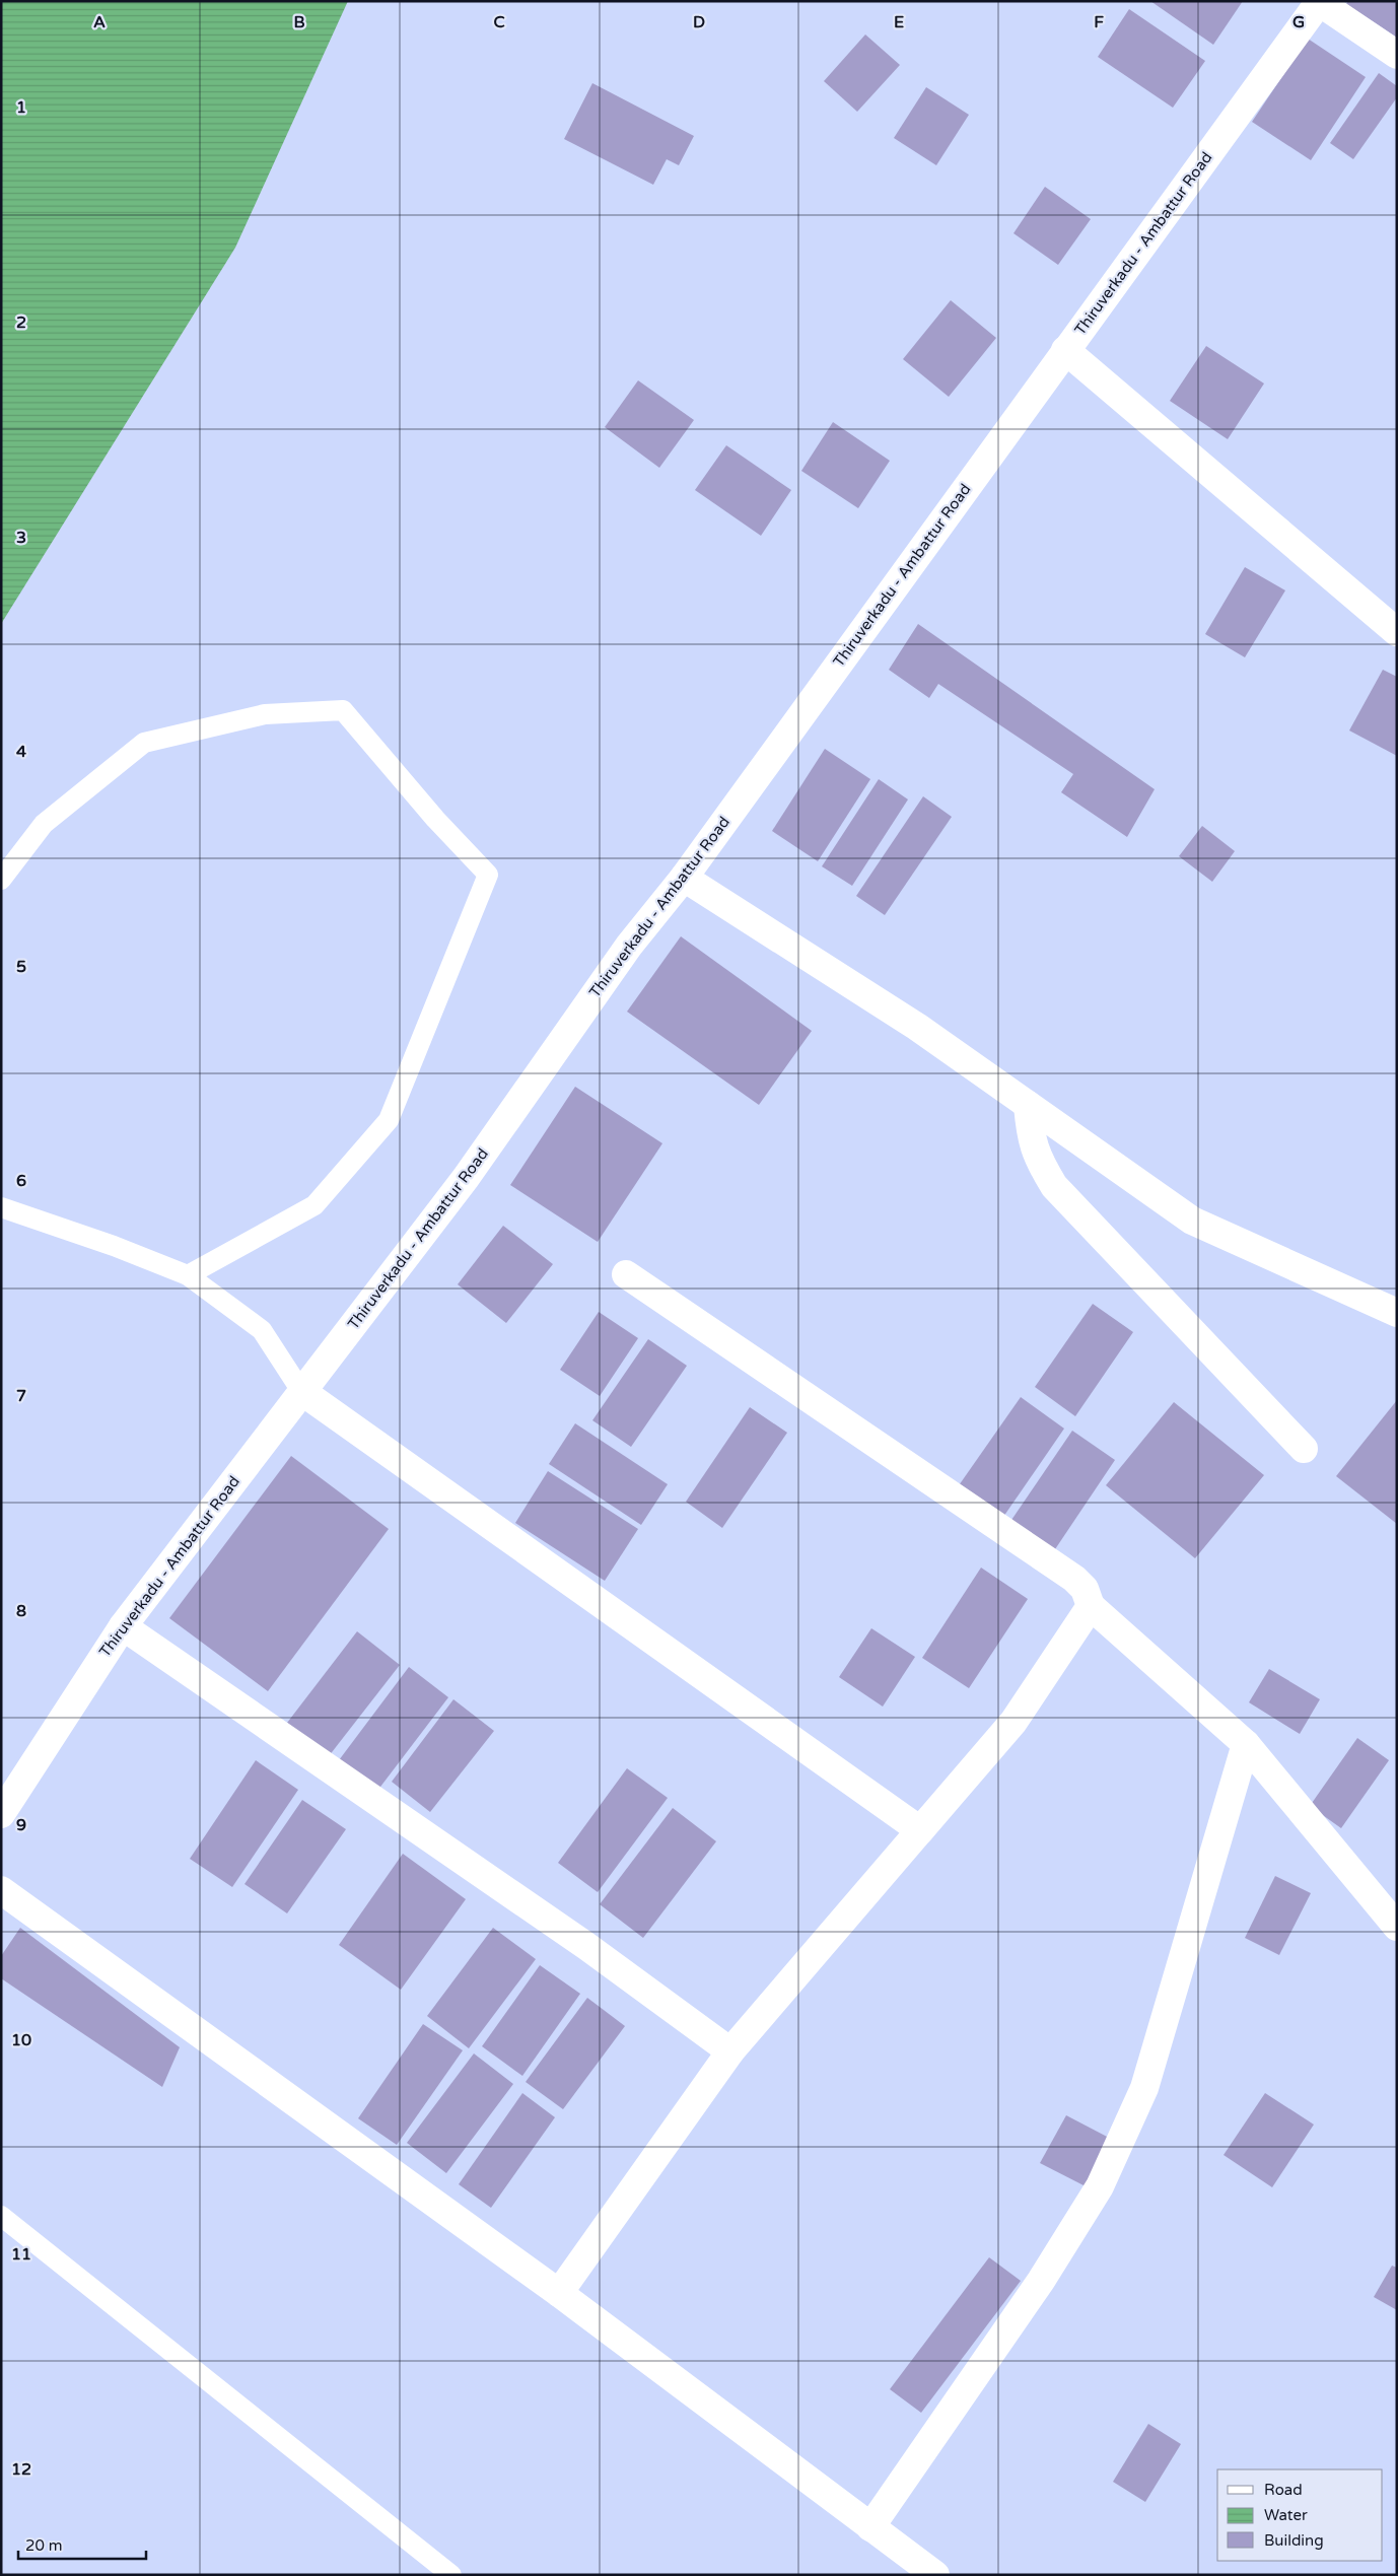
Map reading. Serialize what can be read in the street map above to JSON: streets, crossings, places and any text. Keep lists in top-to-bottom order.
{
  "streets": {
    "street": ["Thiruverkadu - Ambattur Road"]
  },
  "legend": ["Road", "Water", "Building"],
  "scale_bar": "20 m",
  "grid": {
    "columns": [
      "A",
      "B",
      "C",
      "D",
      "E",
      "F",
      "G"
    ],
    "rows": [
      "1",
      "2",
      "3",
      "4",
      "5",
      "6",
      "7",
      "8",
      "9",
      "10",
      "11",
      "12"
    ]
  }
}
